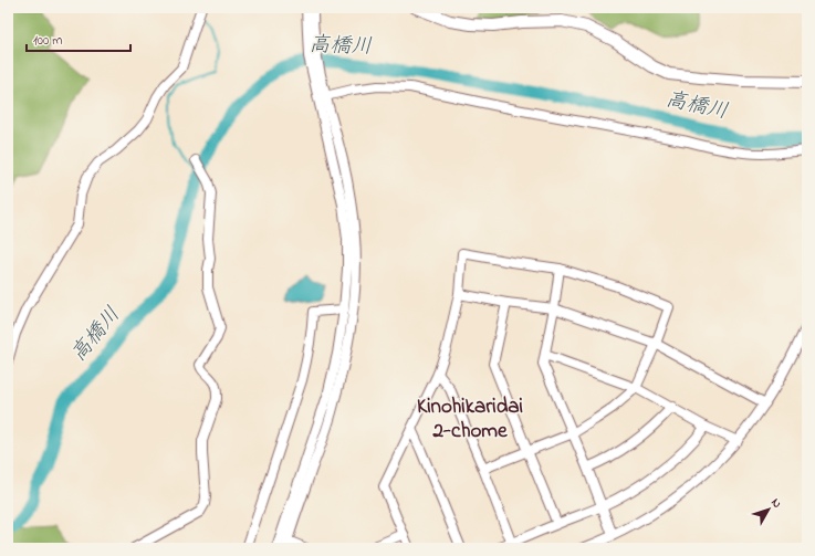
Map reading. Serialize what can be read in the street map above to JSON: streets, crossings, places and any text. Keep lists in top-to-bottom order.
{
  "districts": ["Kinohikaridai 2-chome"],
  "water": ["高橋川"],
  "scale_bar": "100 m",
  "north": "top right"
}
